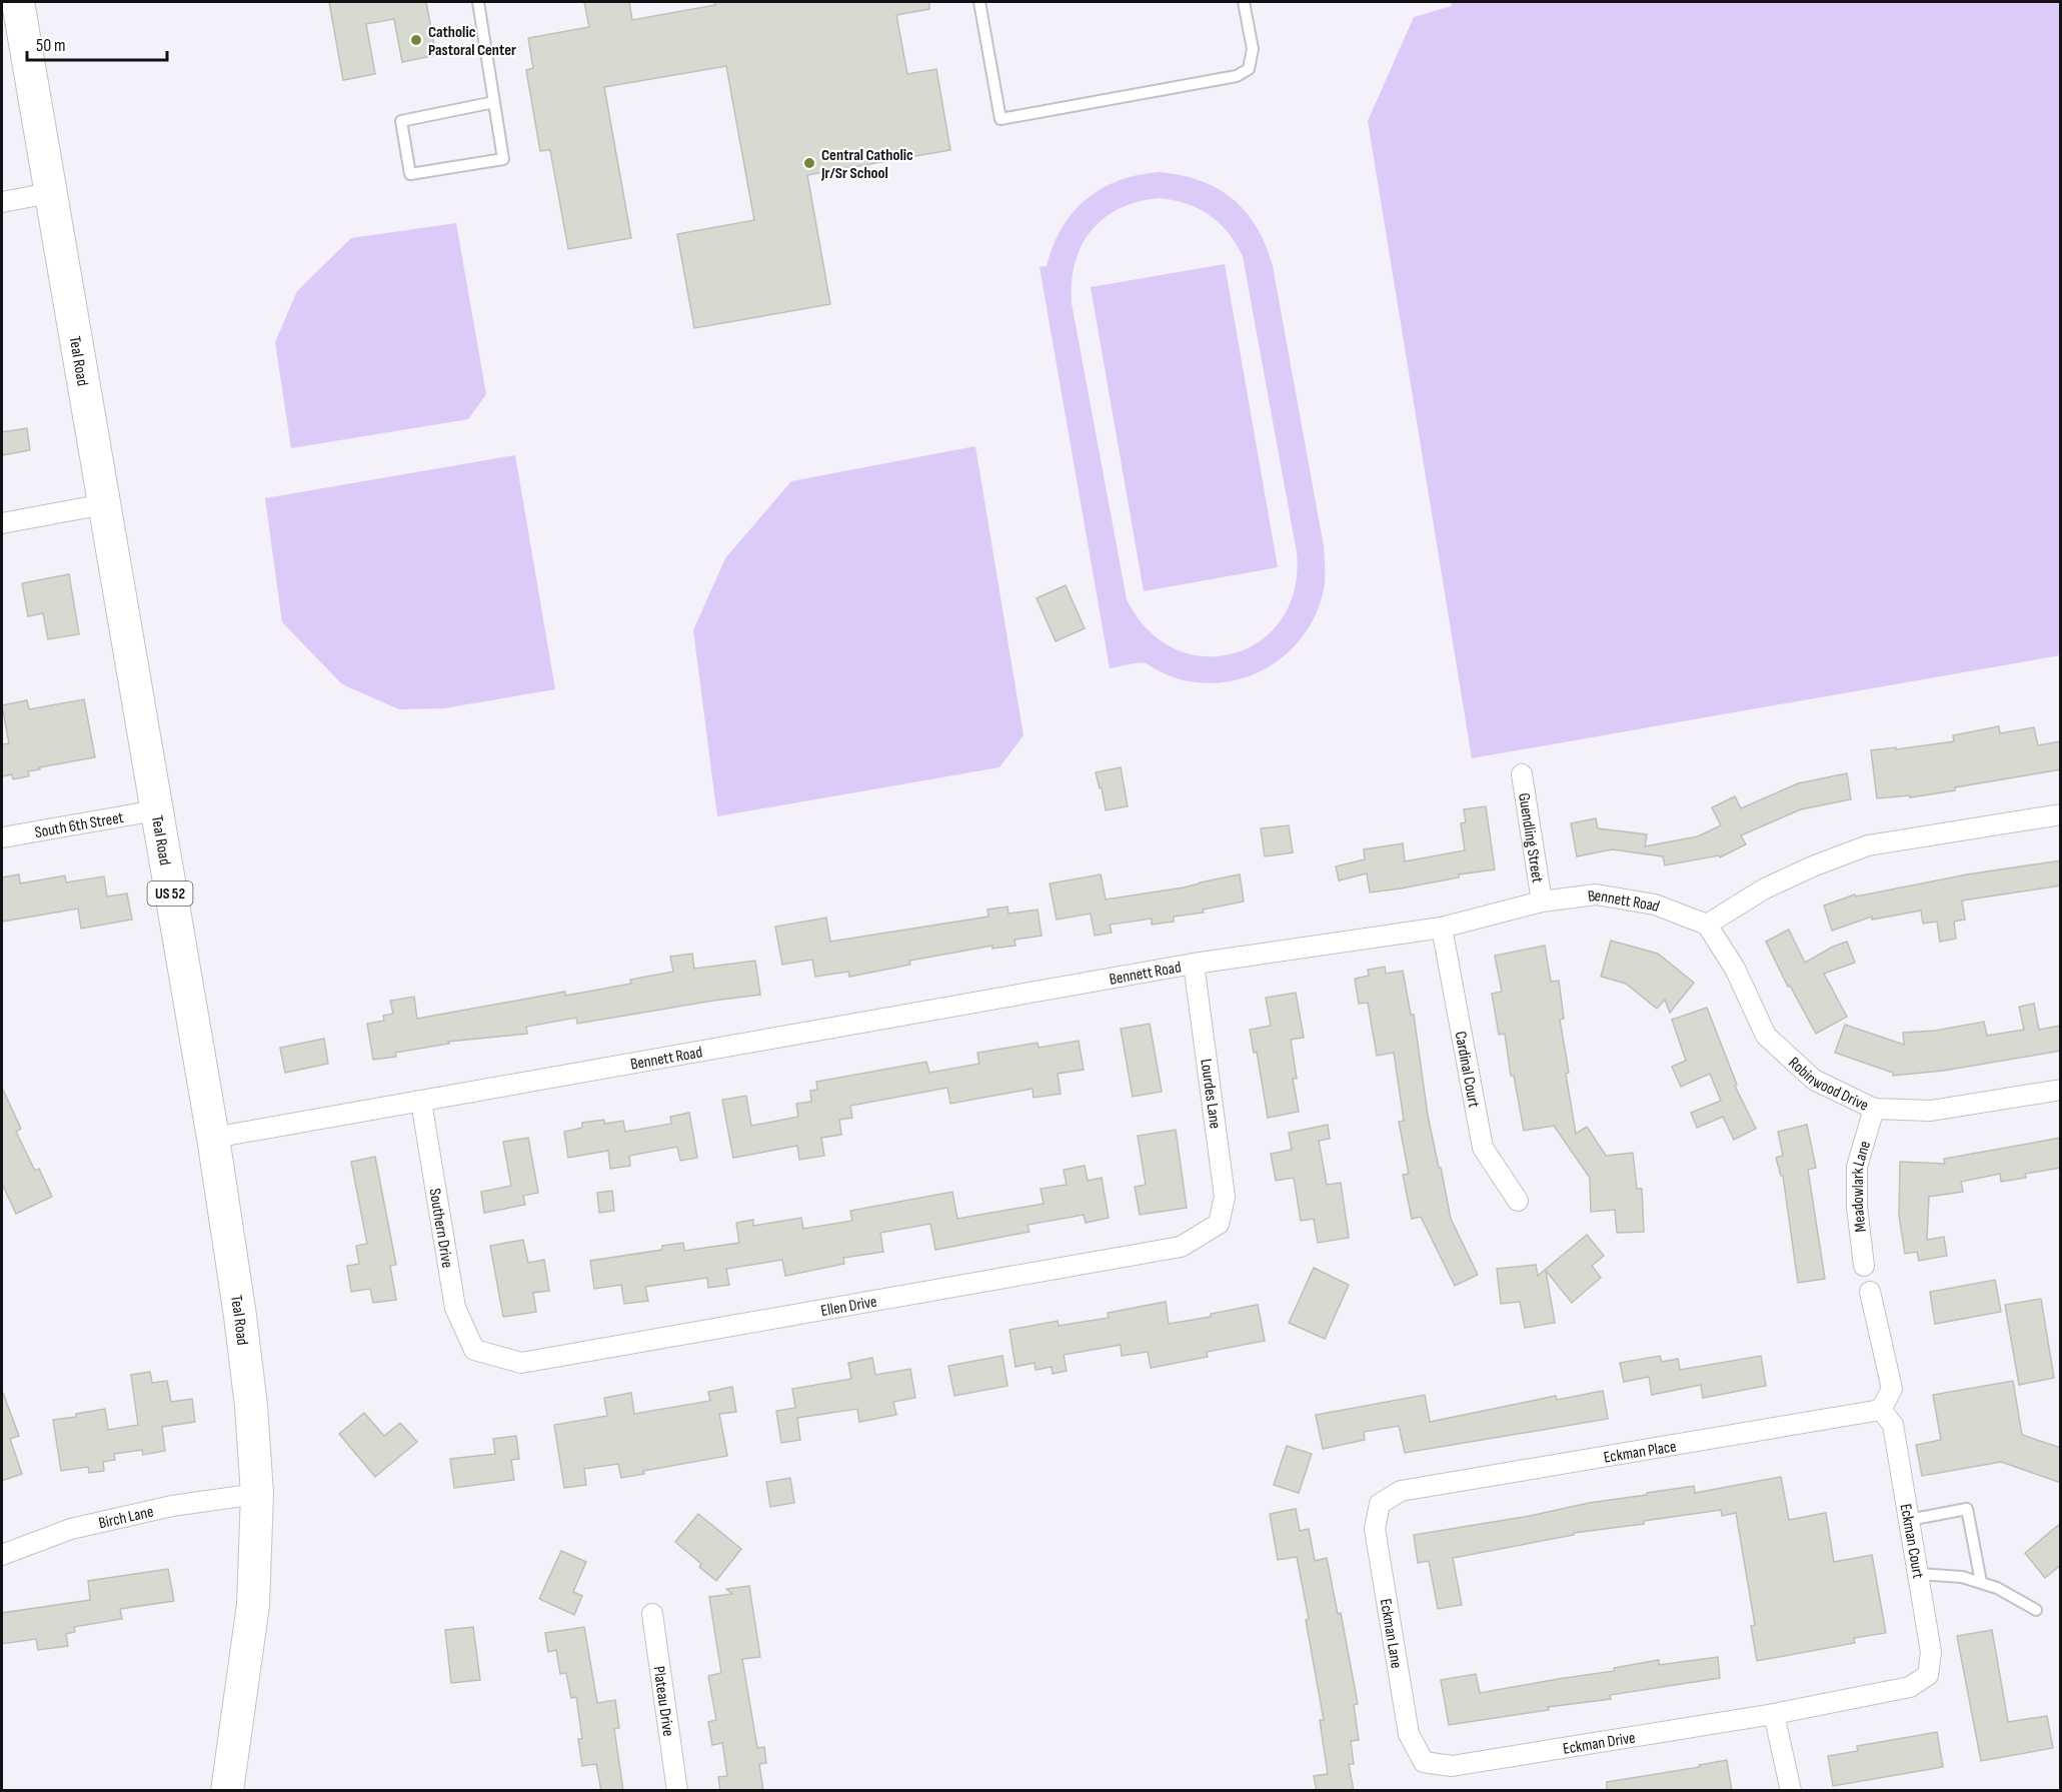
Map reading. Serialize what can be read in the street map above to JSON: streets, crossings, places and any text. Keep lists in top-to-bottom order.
{
  "streets": {
    "main road": ["Teal Road", "US 52"],
    "street": [
      "South 6th Street",
      "Guendling Street",
      "Bennett Road",
      "Cardinal Court",
      "Robinwood Drive",
      "Lourdes Lane",
      "Meadowlark Lane",
      "Southern Drive",
      "Ellen Drive",
      "Eckman Place",
      "Birch Lane",
      "Eckman Court",
      "Eckman Lane",
      "Plateau Drive",
      "Eckman Drive"
    ]
  },
  "crossings": [
    ["Teal Road", "South 6th Street"],
    ["Teal Road", "Bennett Road"],
    ["Teal Road", "Birch Lane"],
    ["Guendling Street", "Bennett Road"],
    ["Bennett Road", "Cardinal Court"],
    ["Bennett Road", "Robinwood Drive"],
    ["Bennett Road", "Lourdes Lane"],
    ["Bennett Road", "Southern Drive"],
    ["Robinwood Drive", "Meadowlark Lane"],
    ["Lourdes Lane", "Ellen Drive"],
    ["Southern Drive", "Ellen Drive"],
    ["Eckman Place", "Eckman Court"],
    ["Eckman Place", "Eckman Lane"],
    ["Eckman Court", "Eckman Drive"],
    ["Eckman Lane", "Eckman Drive"]
  ],
  "places": ["Catholic Pastoral Center", "Central Catholic Jr/Sr School"],
  "scale_bar": "50 m"
}
